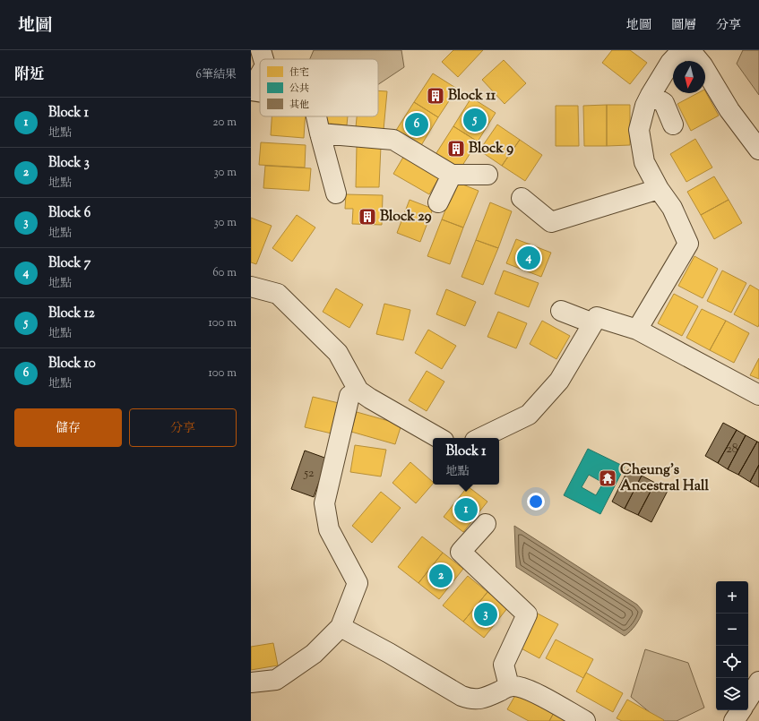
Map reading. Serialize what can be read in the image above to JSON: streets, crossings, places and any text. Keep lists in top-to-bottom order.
{
  "places": {
    "building": ["Block 11", "Block 9", "Block 29"],
    "temple": ["Cheung's Ancestral Hall"]
  },
  "house_numbers": ["28", "52"],
  "legend": ["住宅", "公共", "其他"],
  "north": "bottom",
  "page": {
    "header": "地圖",
    "nav": ["地圖", "圖層", "分享"],
    "heading": ["附近", "6筆結果"],
    "list": [
      {
        "mark": "1",
        "name": "Block 1",
        "note": "地點",
        "value": "20 m"
      },
      {
        "mark": "2",
        "name": "Block 3",
        "note": "地點",
        "value": "30 m"
      },
      {
        "mark": "3",
        "name": "Block 6",
        "note": "地點",
        "value": "30 m"
      },
      {
        "mark": "4",
        "name": "Block 7",
        "note": "地點",
        "value": "60 m"
      },
      {
        "mark": "5",
        "name": "Block 12",
        "note": "地點",
        "value": "100 m"
      },
      {
        "mark": "6",
        "name": "Block 10",
        "note": "地點",
        "value": "100 m"
      }
    ],
    "pins": [
      "5",
      "6",
      "4",
      "1",
      "2",
      "3"
    ],
    "buttons": ["儲存", "分享"],
    "popup": ["Block 1", "地點"],
    "map_buttons": ["+", "−"]
  }
}
